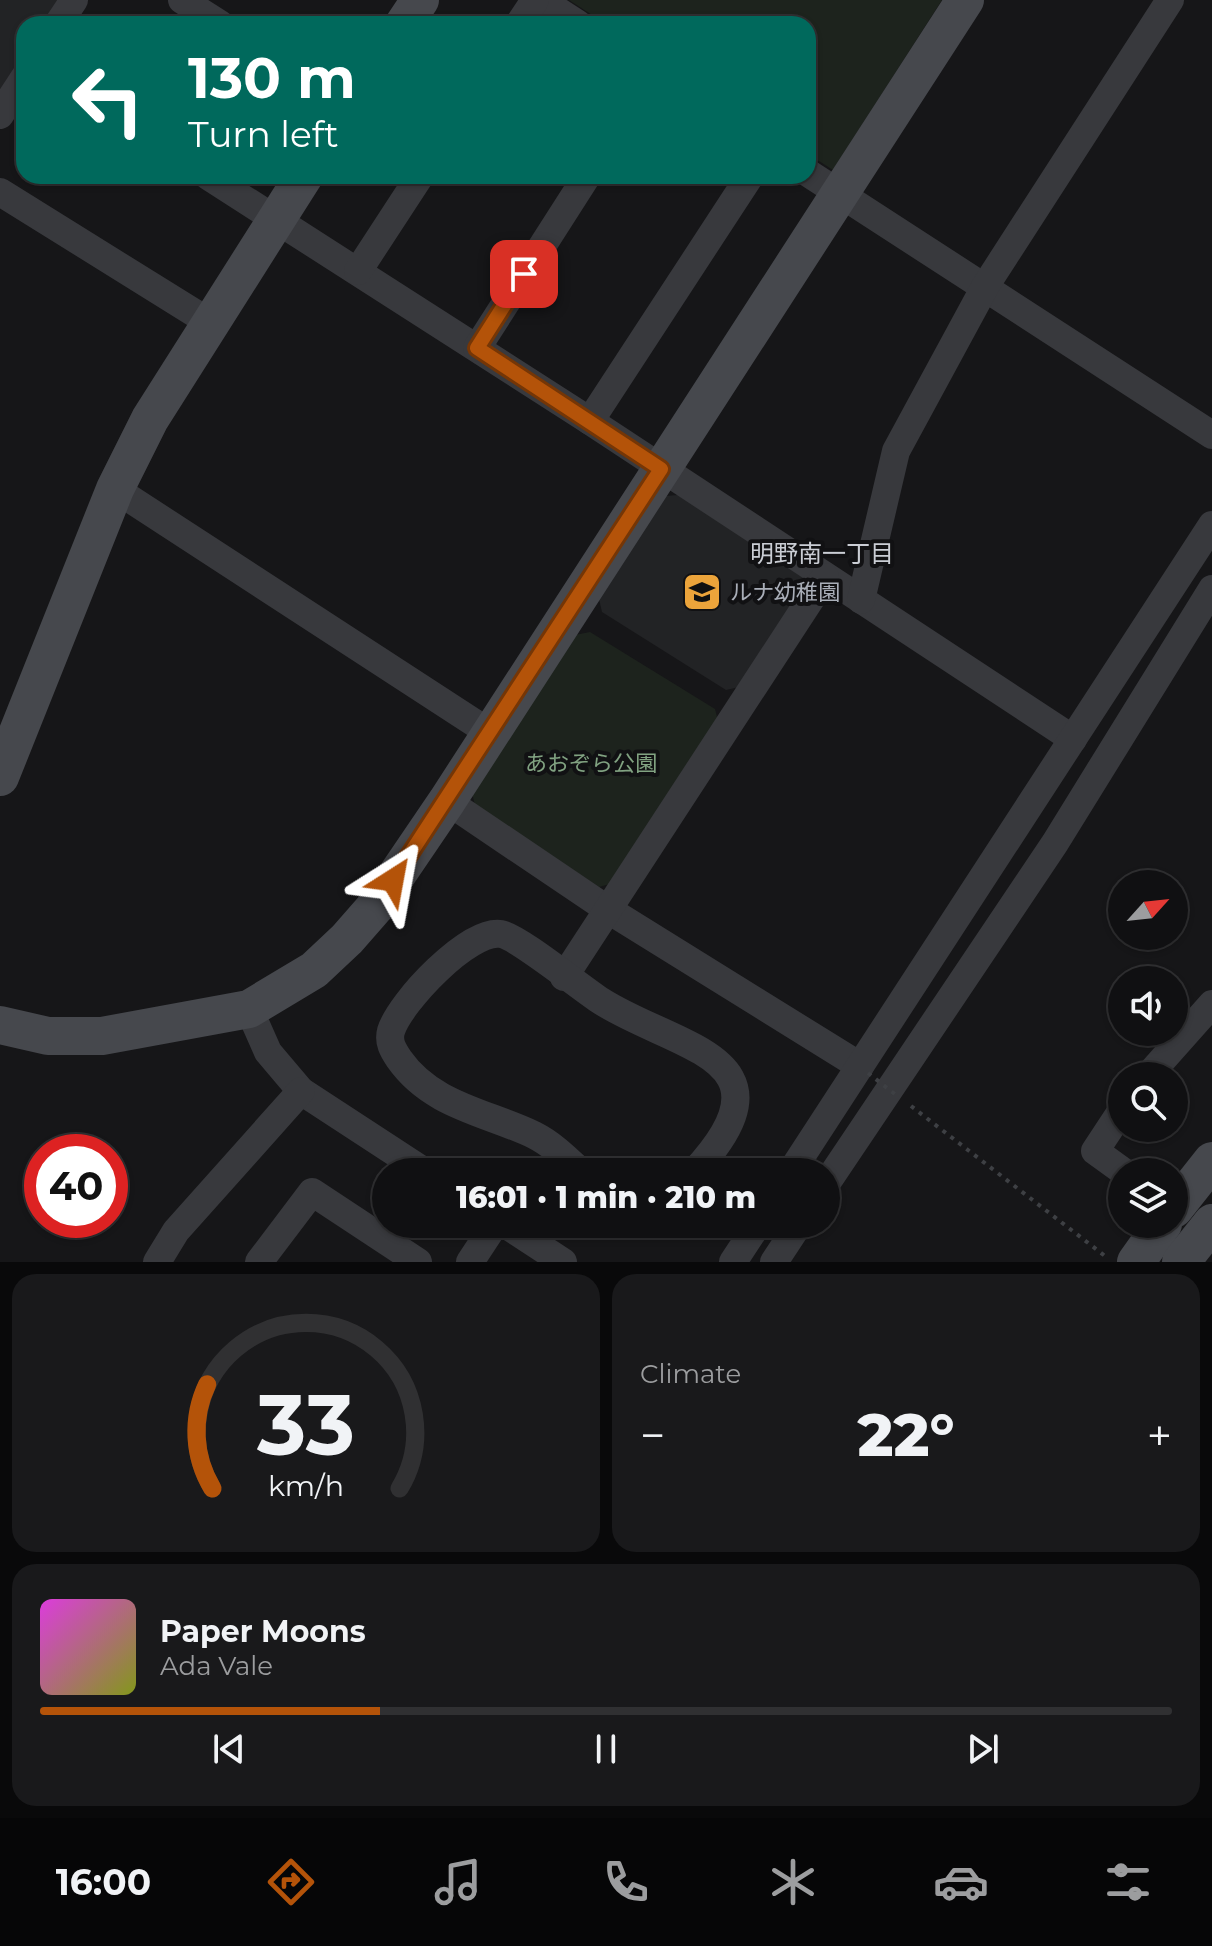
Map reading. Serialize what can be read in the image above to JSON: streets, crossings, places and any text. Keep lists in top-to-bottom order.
{
  "districts": ["明野南一丁目"],
  "parks": ["あおぞら公園"],
  "places": {
    "school or university": ["ルナ幼稚園"]
  },
  "north": "top right",
  "page": {
    "turn": ["130 m", "Turn left"],
    "limit": "40",
    "trip": "16:01 · 1 min · 210 m",
    "tile": "Climate",
    "heat": ["−", "22°", "+"],
    "song": ["Paper Moons", "Ada Vale"],
    "tabs": "16:00",
    "gauge": ["33", "km/h"]
  }
}
